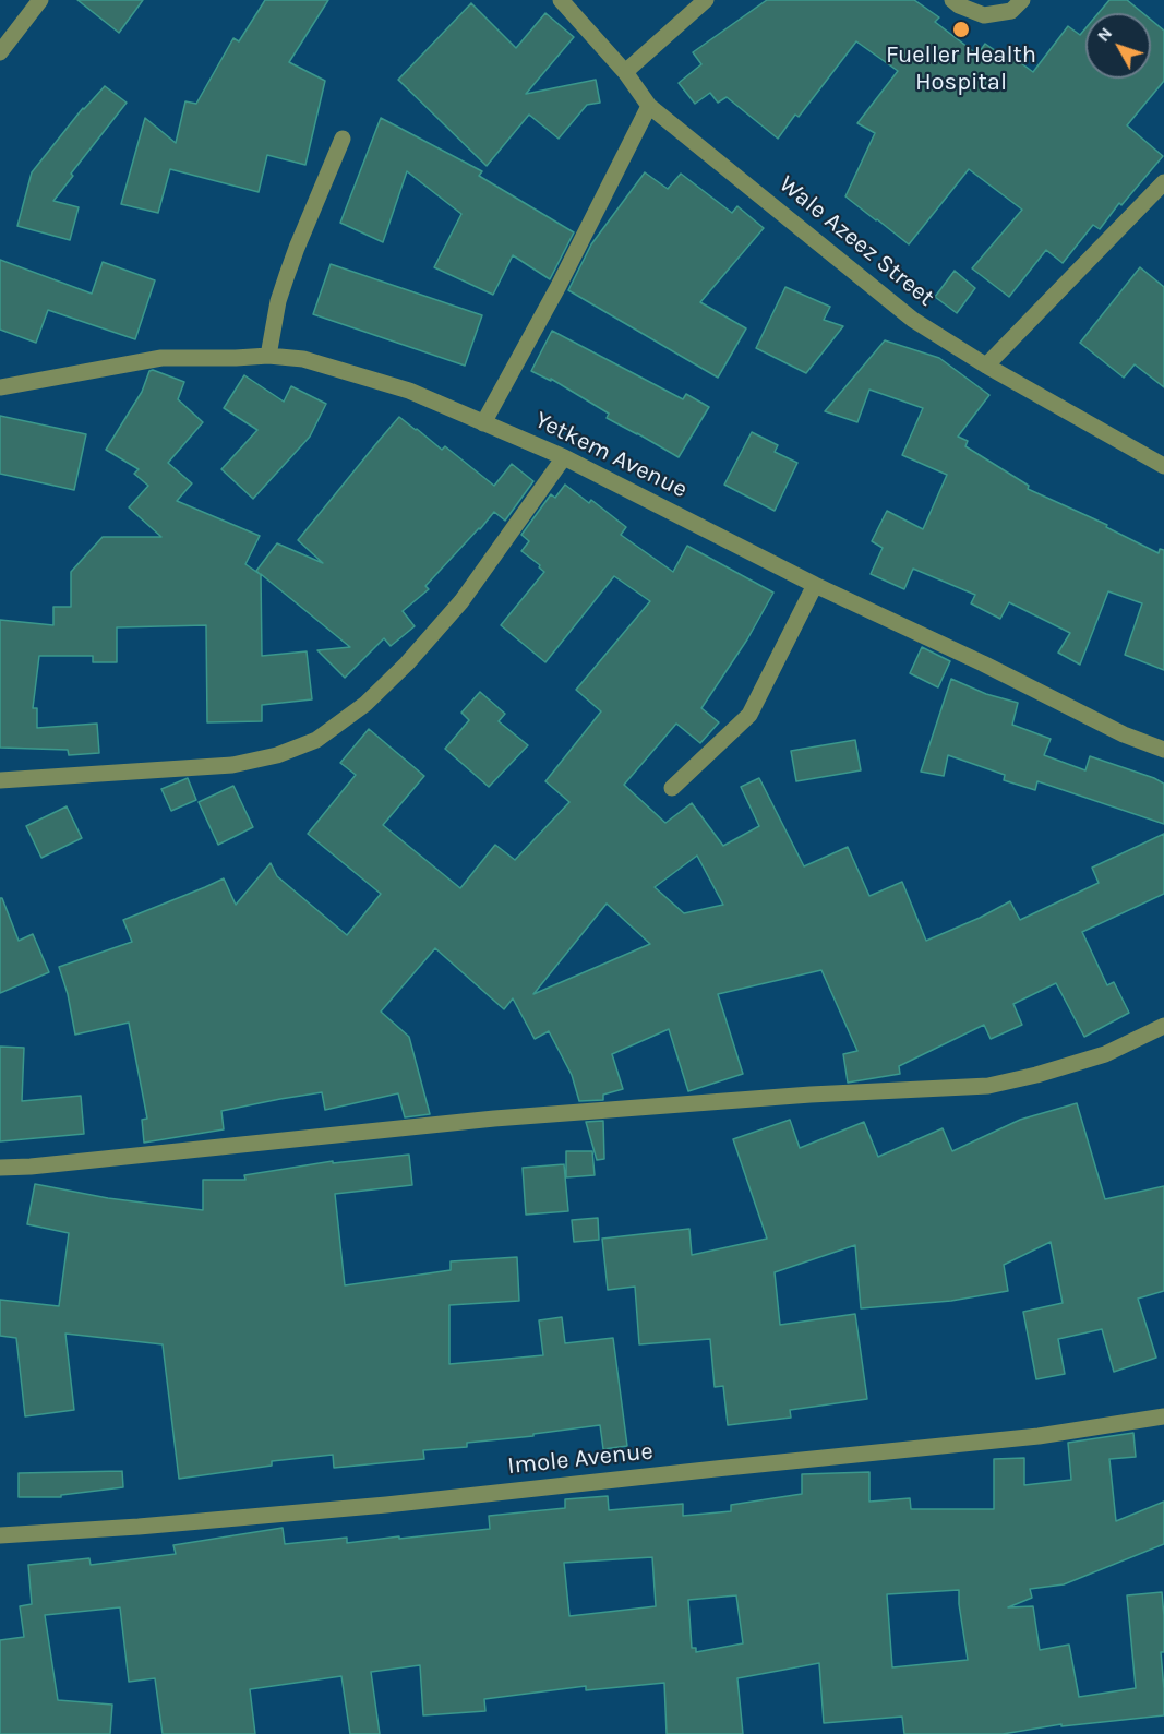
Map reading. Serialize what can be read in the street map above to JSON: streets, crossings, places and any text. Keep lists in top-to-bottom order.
{
  "streets": {
    "street": ["Wale Azeez Street", "Yetkem Avenue", "Imole Avenue"]
  },
  "places": ["Fueller Health Hospital"],
  "north": "top left"
}
